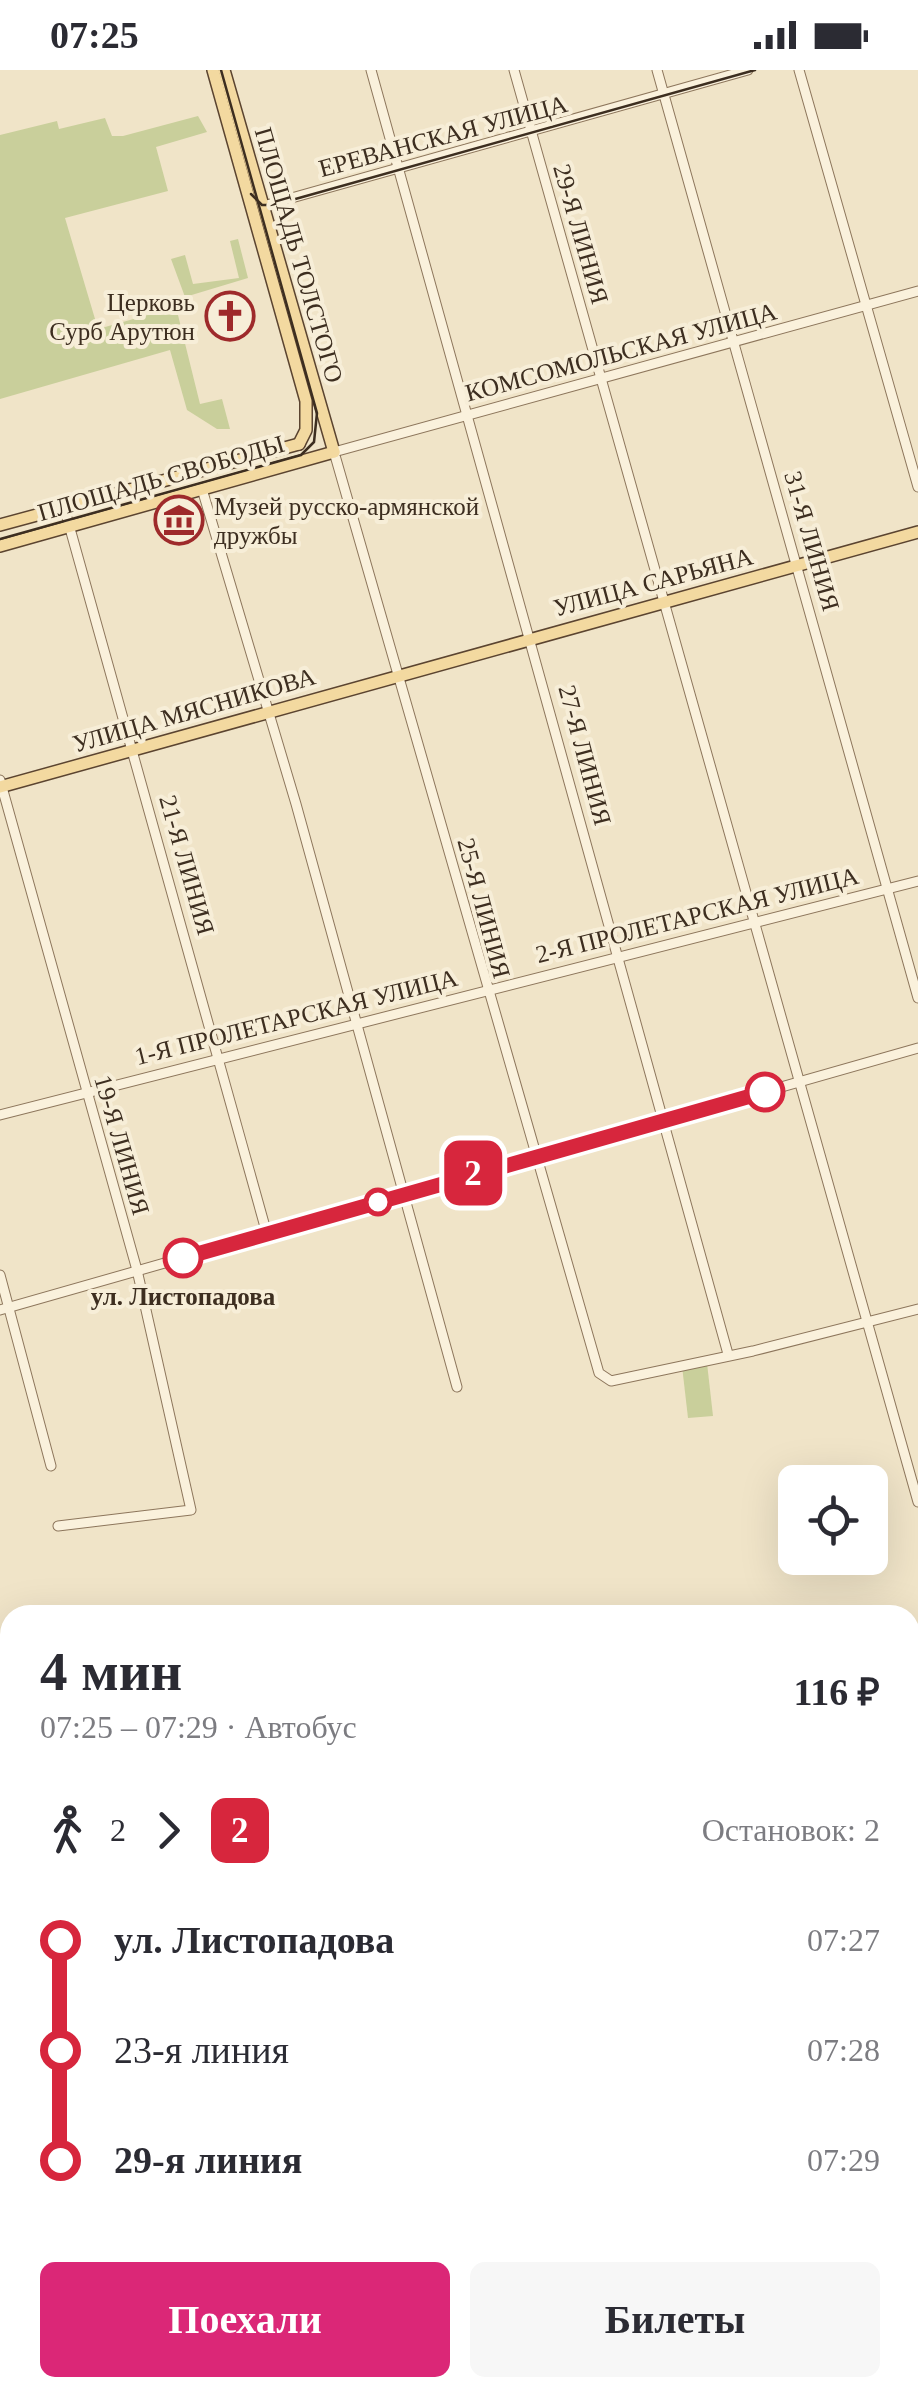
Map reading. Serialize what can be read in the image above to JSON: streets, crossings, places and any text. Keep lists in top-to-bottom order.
{
  "streets": {
    "main road": [
      "ПЛОЩАДЬ ТОЛСТОГО",
      "ПЛОЩАДЬ СВОБОДЫ",
      "УЛИЦА САРЬЯНА",
      "УЛИЦА МЯСНИКОВА"
    ],
    "street": [
      "ЕРЕВАНСКАЯ УЛИЦА",
      "29-Я ЛИНИЯ",
      "КОМСОМОЛЬСКАЯ УЛИЦА",
      "31-Я ЛИНИЯ",
      "27-Я ЛИНИЯ",
      "21-Я ЛИНИЯ",
      "25-Я ЛИНИЯ",
      "2-Я ПРОЛЕТАРСКАЯ УЛИЦА",
      "1-Я ПРОЛЕТАРСКАЯ УЛИЦА",
      "19-Я ЛИНИЯ"
    ]
  },
  "crossings": [
    ["ЕРЕВАНСКАЯ УЛИЦА", "29-Я ЛИНИЯ"],
    ["ЕРЕВАНСКАЯ УЛИЦА", "ПЛОЩАДЬ ТОЛСТОГО"],
    ["ЕРЕВАНСКАЯ УЛИЦА", "31-Я ЛИНИЯ"],
    ["ЕРЕВАНСКАЯ УЛИЦА", "27-Я ЛИНИЯ"],
    ["29-Я ЛИНИЯ", "КОМСОМОЛЬСКАЯ УЛИЦА"],
    ["29-Я ЛИНИЯ", "УЛИЦА САРЬЯНА"],
    ["29-Я ЛИНИЯ", "2-Я ПРОЛЕТАРСКАЯ УЛИЦА"],
    ["ПЛОЩАДЬ ТОЛСТОГО", "КОМСОМОЛЬСКАЯ УЛИЦА"],
    ["ПЛОЩАДЬ ТОЛСТОГО", "ПЛОЩАДЬ СВОБОДЫ"],
    ["ПЛОЩАДЬ ТОЛСТОГО", "25-Я ЛИНИЯ"],
    ["КОМСОМОЛЬСКАЯ УЛИЦА", "ПЛОЩАДЬ СВОБОДЫ"],
    ["КОМСОМОЛЬСКАЯ УЛИЦА", "31-Я ЛИНИЯ"],
    ["КОМСОМОЛЬСКАЯ УЛИЦА", "27-Я ЛИНИЯ"],
    ["КОМСОМОЛЬСКАЯ УЛИЦА", "25-Я ЛИНИЯ"],
    ["ПЛОЩАДЬ СВОБОДЫ", "21-Я ЛИНИЯ"],
    ["ПЛОЩАДЬ СВОБОДЫ", "25-Я ЛИНИЯ"],
    ["31-Я ЛИНИЯ", "УЛИЦА САРЬЯНА"],
    ["31-Я ЛИНИЯ", "2-Я ПРОЛЕТАРСКАЯ УЛИЦА"],
    ["УЛИЦА САРЬЯНА", "УЛИЦА МЯСНИКОВА"],
    ["УЛИЦА САРЬЯНА", "27-Я ЛИНИЯ"],
    ["УЛИЦА САРЬЯНА", "25-Я ЛИНИЯ"],
    ["УЛИЦА МЯСНИКОВА", "21-Я ЛИНИЯ"],
    ["УЛИЦА МЯСНИКОВА", "25-Я ЛИНИЯ"],
    ["УЛИЦА МЯСНИКОВА", "19-Я ЛИНИЯ"],
    ["27-Я ЛИНИЯ", "25-Я ЛИНИЯ"],
    ["27-Я ЛИНИЯ", "2-Я ПРОЛЕТАРСКАЯ УЛИЦА"],
    ["21-Я ЛИНИЯ", "1-Я ПРОЛЕТАРСКАЯ УЛИЦА"],
    ["25-Я ЛИНИЯ", "2-Я ПРОЛЕТАРСКАЯ УЛИЦА"],
    ["25-Я ЛИНИЯ", "1-Я ПРОЛЕТАРСКАЯ УЛИЦА"],
    ["2-Я ПРОЛЕТАРСКАЯ УЛИЦА", "1-Я ПРОЛЕТАРСКАЯ УЛИЦА"],
    ["1-Я ПРОЛЕТАРСКАЯ УЛИЦА", "19-Я ЛИНИЯ"]
  ],
  "places": {
    "church": ["Церковь Сурб Арутюн"],
    "museum": ["Музей русско-армянской дружбы"],
    "other": ["ул. Листопадова"]
  },
  "lines": ["bus line 2"],
  "page": {
    "status": "07:25",
    "on_map": "2",
    "heading": ["4 мин", "07:25 – 07:29 · Автобус", "116 ₽"],
    "legs": ["2", "2", "Остановок: 2"],
    "list": [
      {
        "name": "ул. Листопадова",
        "value": "07:27"
      },
      {
        "name": "23-я линия",
        "value": "07:28"
      },
      {
        "name": "29-я линия",
        "value": "07:29"
      }
    ],
    "buttons": ["Поехали", "Билеты"]
  }
}
